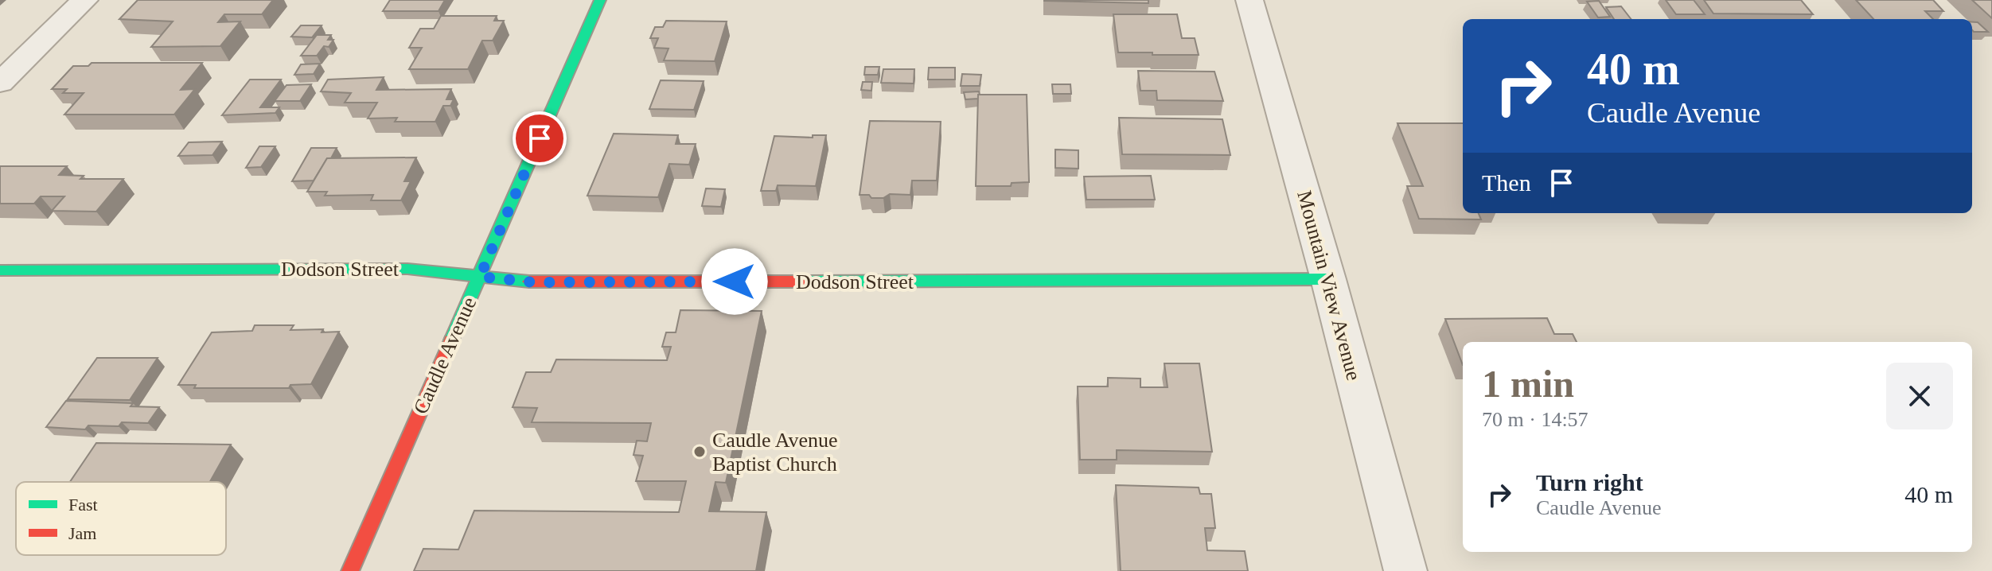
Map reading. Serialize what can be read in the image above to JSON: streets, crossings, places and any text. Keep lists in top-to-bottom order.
{
  "streets": {
    "street": ["Dodson Street", "Mountain View Avenue", "Caudle Avenue"]
  },
  "crossings": [
    ["Dodson Street", "Mountain View Avenue"],
    ["Dodson Street", "Caudle Avenue"]
  ],
  "places": ["Caudle Avenue Baptist Church"],
  "legend": ["Fast", "Jam"],
  "page": {
    "turn": ["40 m", "Caudle Avenue"],
    "then": "Then",
    "heading": ["1 min", "70 m · 14:57"],
    "list": [
      {
        "name": "Turn right",
        "note": "Caudle Avenue",
        "value": "40 m"
      }
    ]
  }
}
